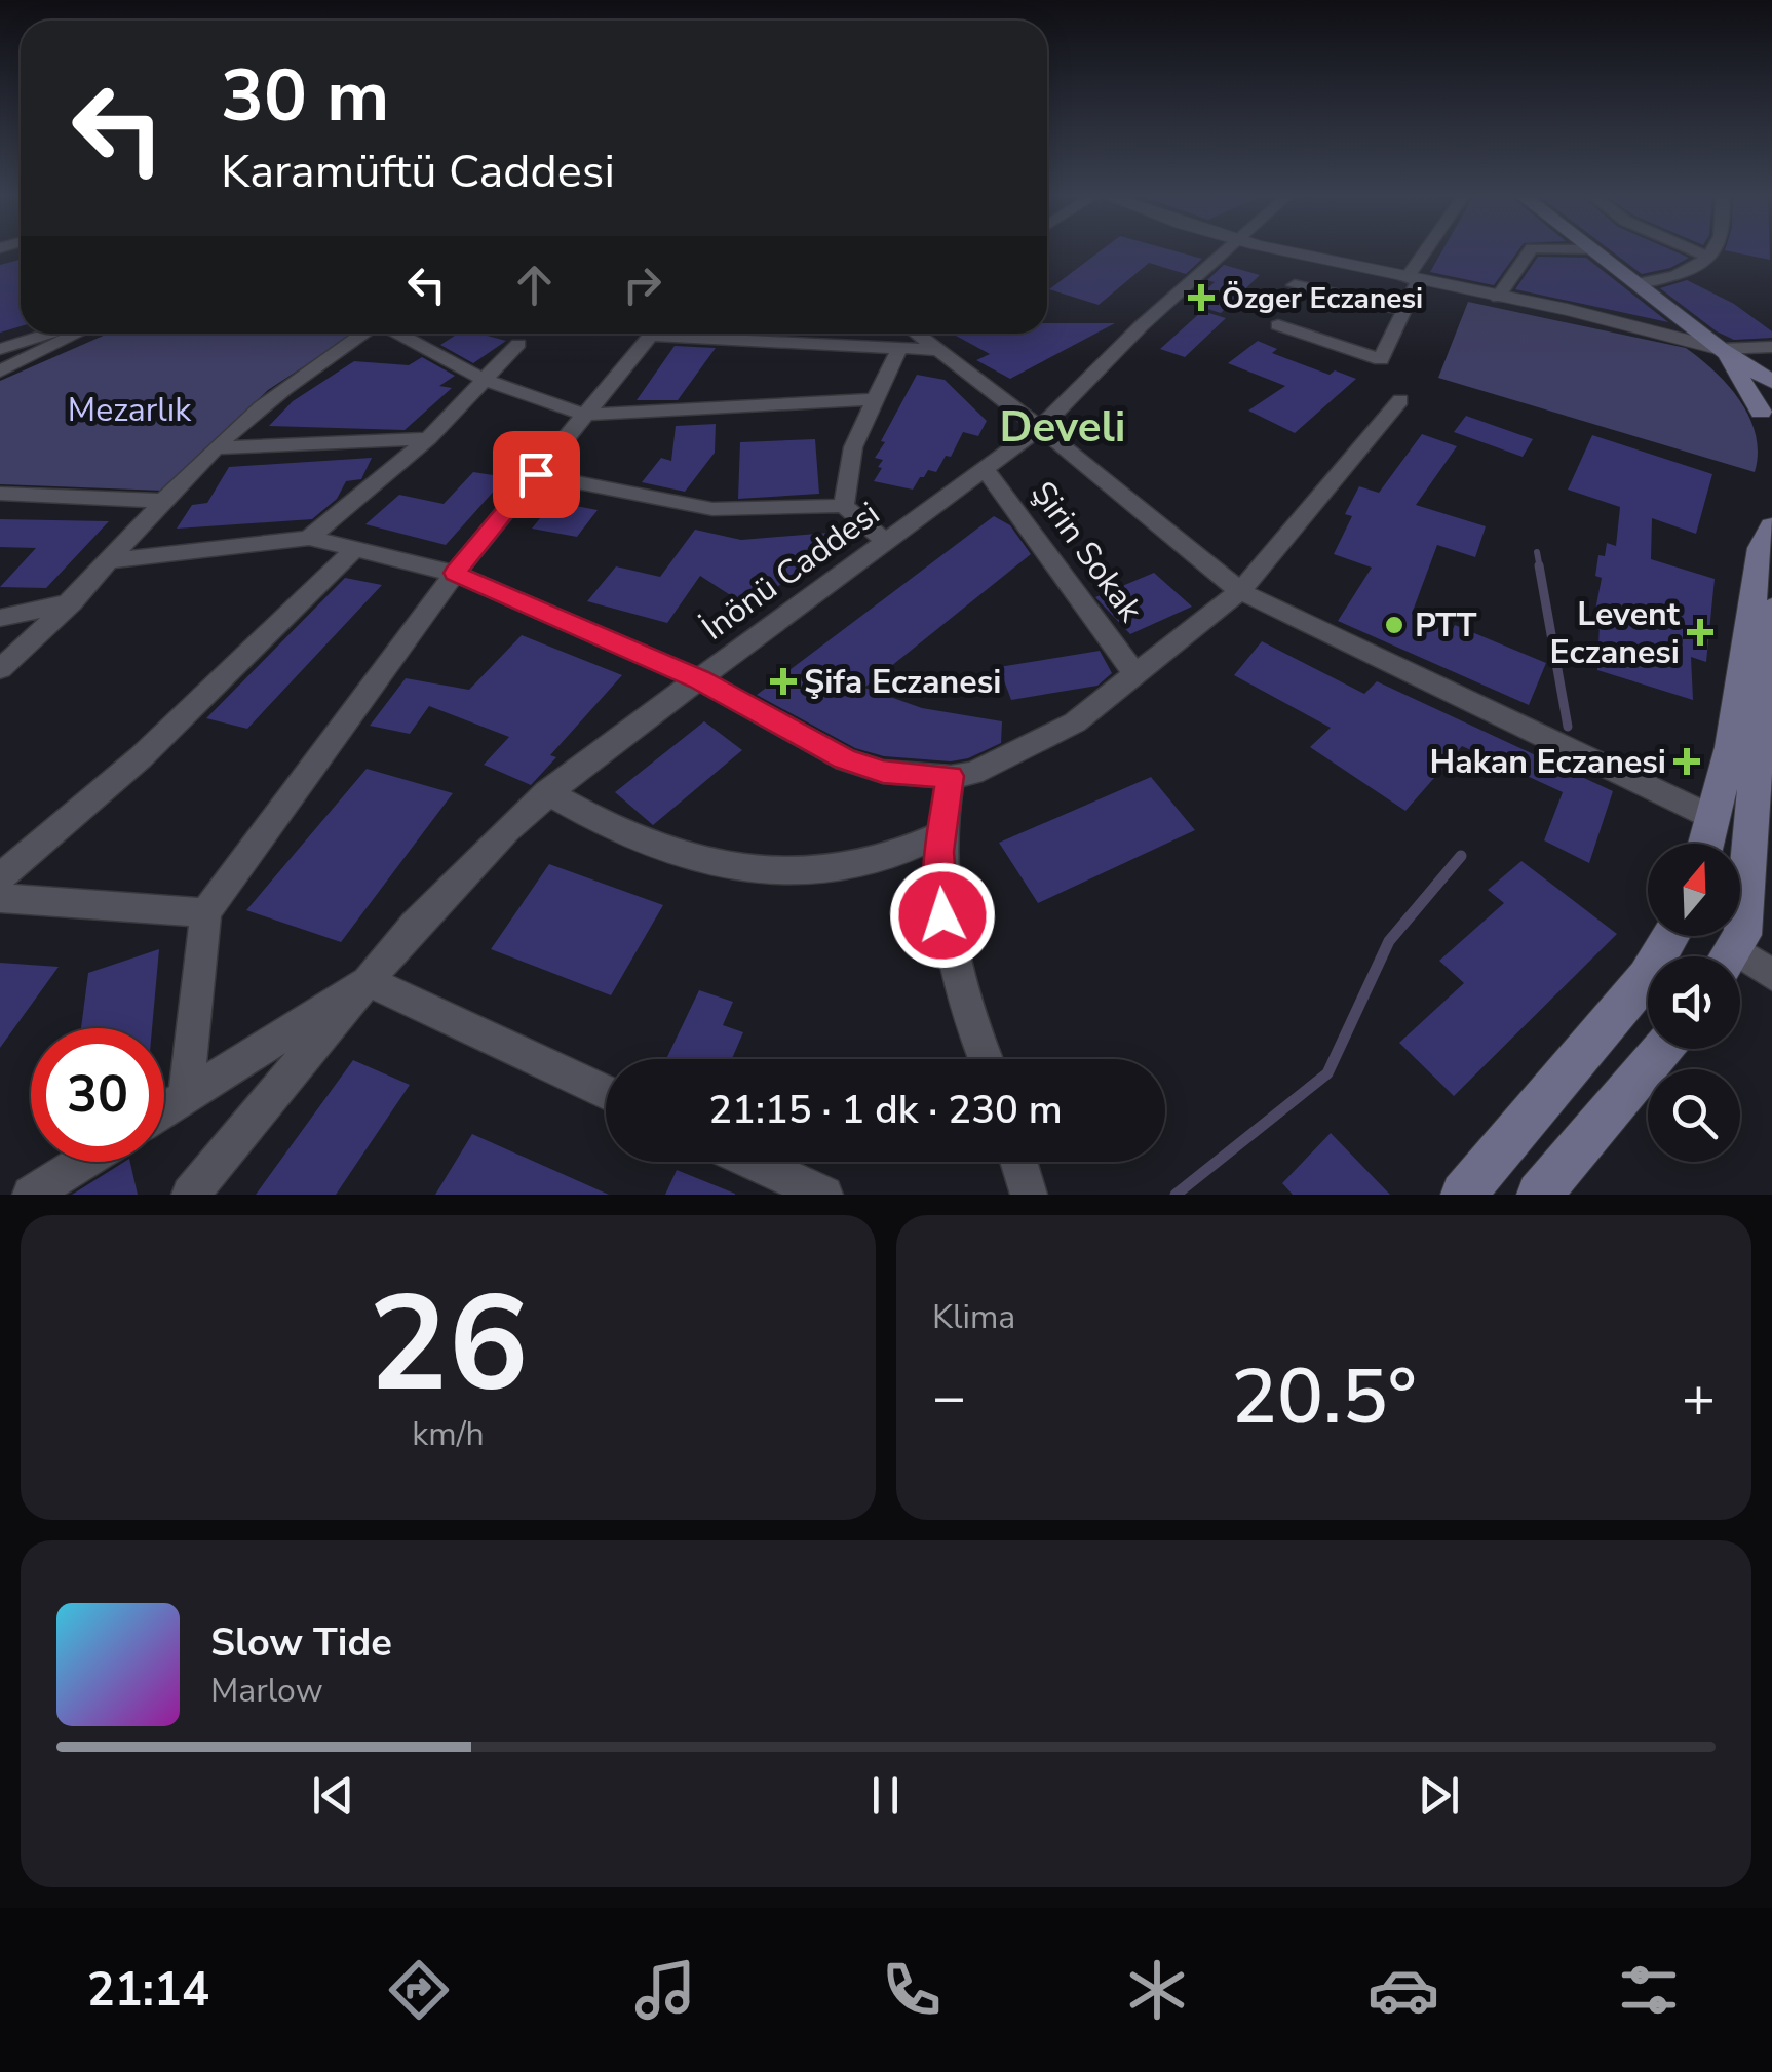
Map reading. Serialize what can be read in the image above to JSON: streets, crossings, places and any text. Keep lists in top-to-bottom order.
{
  "streets": {
    "street": ["Şirin Sokak", "İnönü Caddesi"]
  },
  "crossings": [
    ["Şirin Sokak", "İnönü Caddesi"]
  ],
  "districts": ["Develi"],
  "parks": ["Mezarlık"],
  "places": {
    "health": [
      "Özger Eczanesi",
      "Levent Eczanesi",
      "Şifa Eczanesi",
      "Hakan Eczanesi"
    ],
    "other": ["PTT"]
  },
  "north": "top",
  "page": {
    "turn": ["30 m", "Karamüftü Caddesi"],
    "limit": "30",
    "trip": "21:15 · 1 dk · 230 m",
    "tile": [
      ["26", "km/h"],
      "Klima"
    ],
    "heat": ["−", "20.5°", "+"],
    "song": ["Slow Tide", "Marlow"],
    "tabs": "21:14"
  }
}
